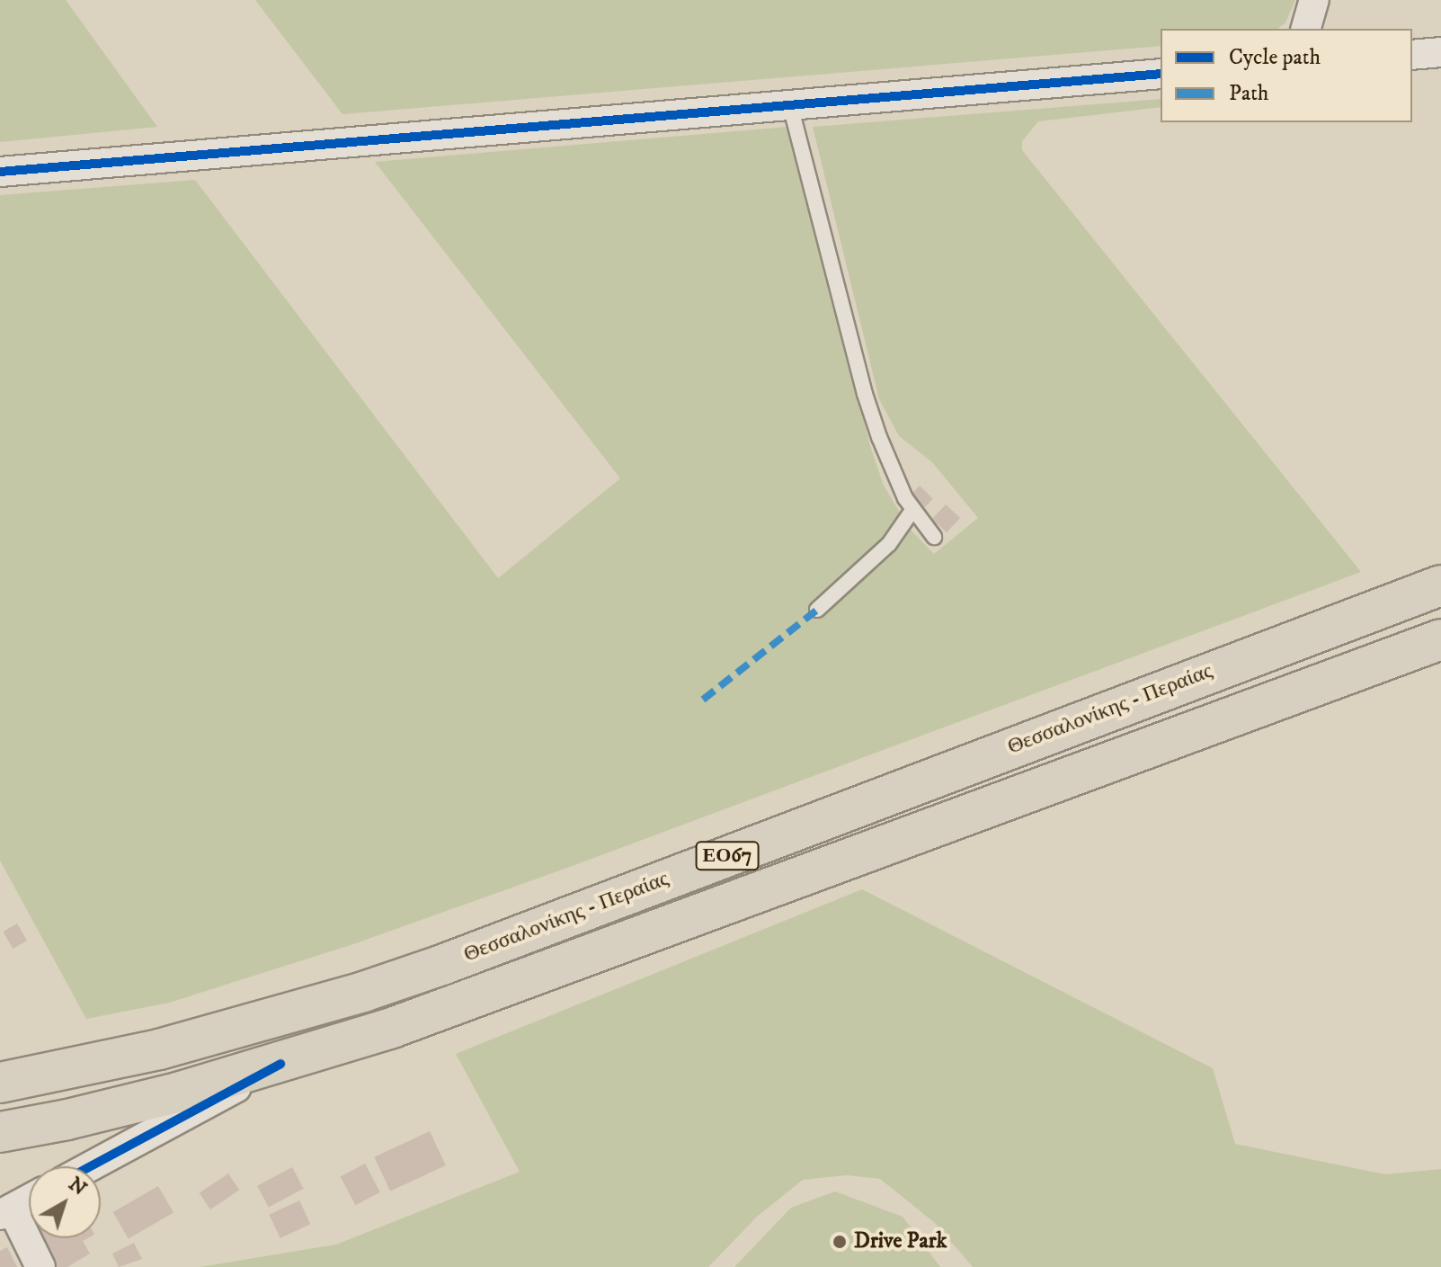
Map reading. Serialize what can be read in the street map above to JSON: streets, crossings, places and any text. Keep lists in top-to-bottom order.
{
  "streets": {
    "main road": ["Θεσσαλονίκης - Περαίας", "ΕΟ67"]
  },
  "places": ["Drive Park"],
  "legend": ["Cycle path", "Path"],
  "north": "top right"
}
